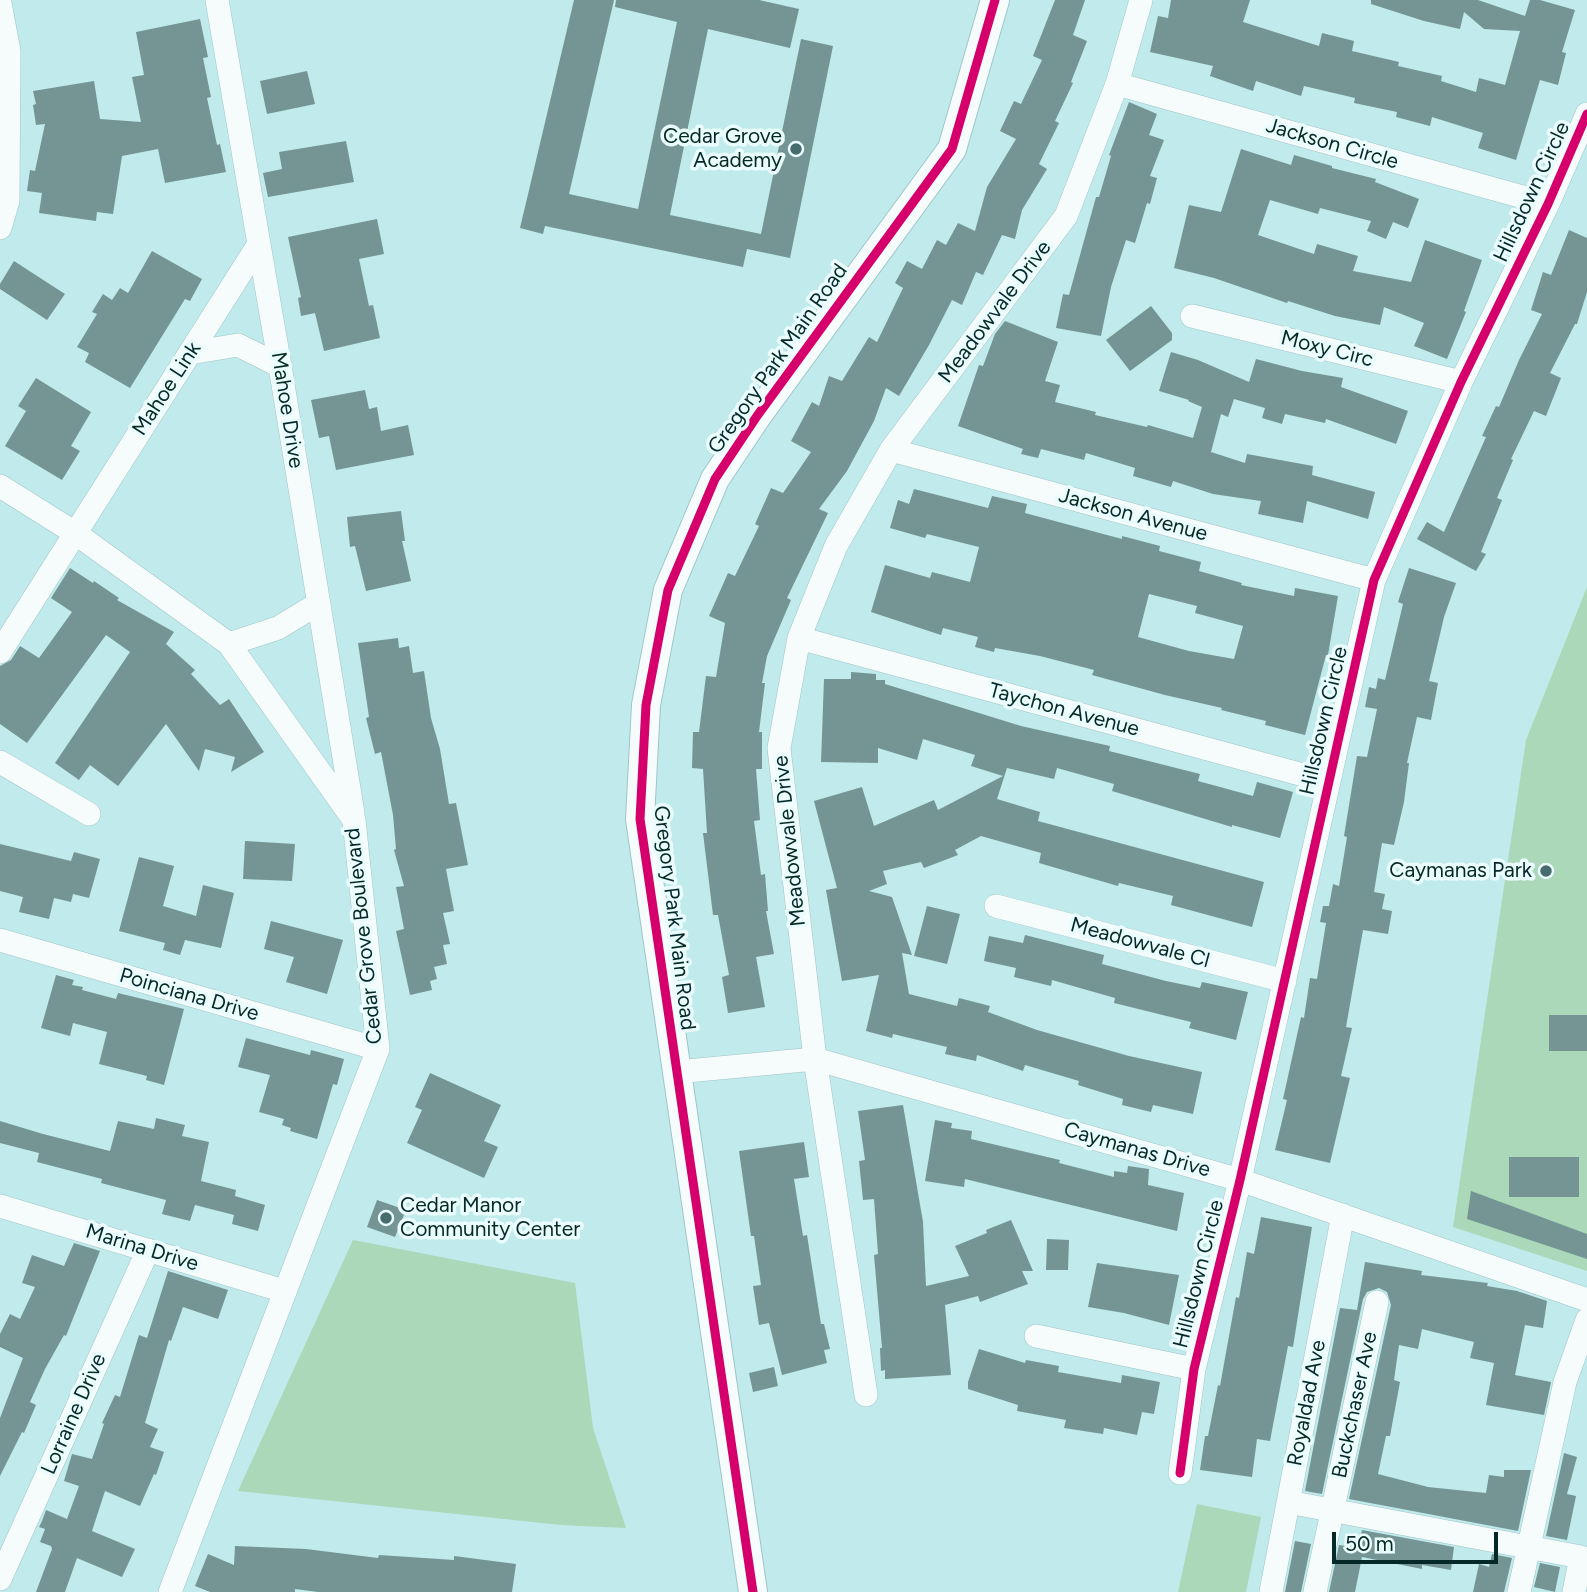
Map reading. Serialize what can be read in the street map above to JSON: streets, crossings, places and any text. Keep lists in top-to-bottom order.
{
  "streets": {
    "street": [
      "Jackson Circle",
      "Hillsdown Circle",
      "Meadowvale Drive",
      "Moxy Circ",
      "Gregory Park Main Road",
      "Mahoe Link",
      "Mahoe Drive",
      "Jackson Avenue",
      "Taychon Avenue",
      "Cedar Grove Boulevard",
      "Meadowvale Cl",
      "Poinciana Drive",
      "Caymanas Drive",
      "Marina Drive",
      "Royaldad Ave",
      "Buckchaser Ave",
      "Lorraine Drive"
    ]
  },
  "crossings": [
    ["Jackson Circle", "Hillsdown Circle"],
    ["Jackson Circle", "Meadowvale Drive"],
    ["Hillsdown Circle", "Moxy Circ"],
    ["Hillsdown Circle", "Jackson Avenue"],
    ["Hillsdown Circle", "Taychon Avenue"],
    ["Hillsdown Circle", "Meadowvale Cl"],
    ["Hillsdown Circle", "Caymanas Drive"],
    ["Meadowvale Drive", "Jackson Avenue"],
    ["Meadowvale Drive", "Taychon Avenue"],
    ["Meadowvale Drive", "Caymanas Drive"],
    ["Gregory Park Main Road", "Caymanas Drive"],
    ["Mahoe Link", "Mahoe Drive"],
    ["Mahoe Link", "Cedar Grove Boulevard"],
    ["Mahoe Drive", "Cedar Grove Boulevard"],
    ["Cedar Grove Boulevard", "Poinciana Drive"],
    ["Cedar Grove Boulevard", "Marina Drive"],
    ["Caymanas Drive", "Royaldad Ave"],
    ["Marina Drive", "Lorraine Drive"]
  ],
  "places": ["Cedar Grove Academy", "Caymanas Park", "Cedar Manor Community Center"],
  "scale_bar": "50 m"
}
